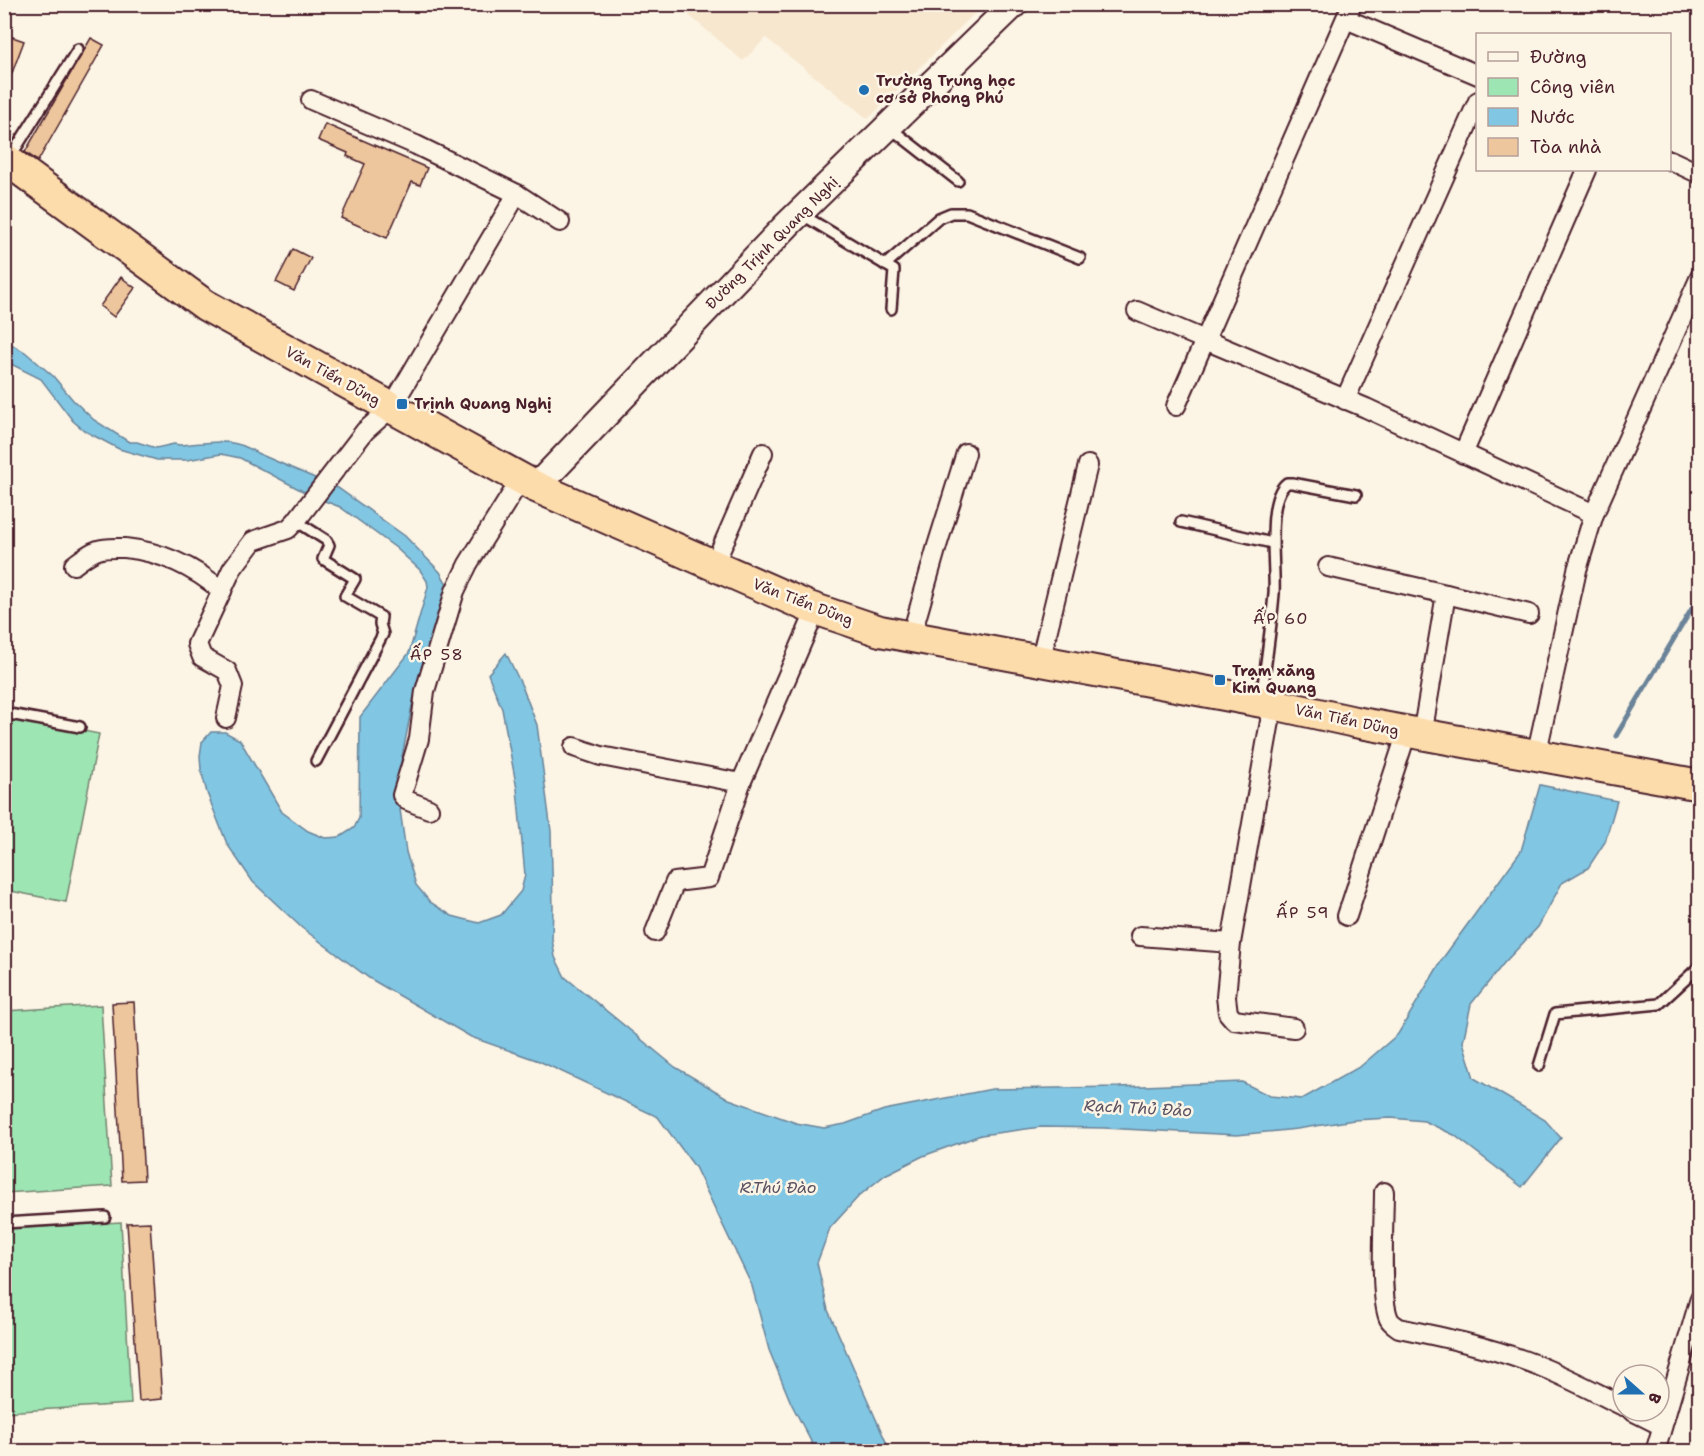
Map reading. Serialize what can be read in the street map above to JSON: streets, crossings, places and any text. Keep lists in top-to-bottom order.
{
  "streets": {
    "highway": ["Văn Tiến Dũng"],
    "main road": ["Đường Trịnh Quang Nghị"]
  },
  "crossings": [
    ["Đường Trịnh Quang Nghị", "Văn Tiến Dũng"]
  ],
  "districts": ["ẤP 60", "ẤP 58", "ẤP 59"],
  "water": ["Rạch Thủ Đảo", "R.Thú Đào"],
  "places": {
    "other": ["Trường Trung học cơ sở Phong Phú"],
    "transit": ["Trịnh Quang Nghị", "Trạm xăng Kim Quang"]
  },
  "legend": [
    "Đường",
    "Công viên",
    "Nước",
    "Tòa nhà"
  ],
  "north": "right"
}
